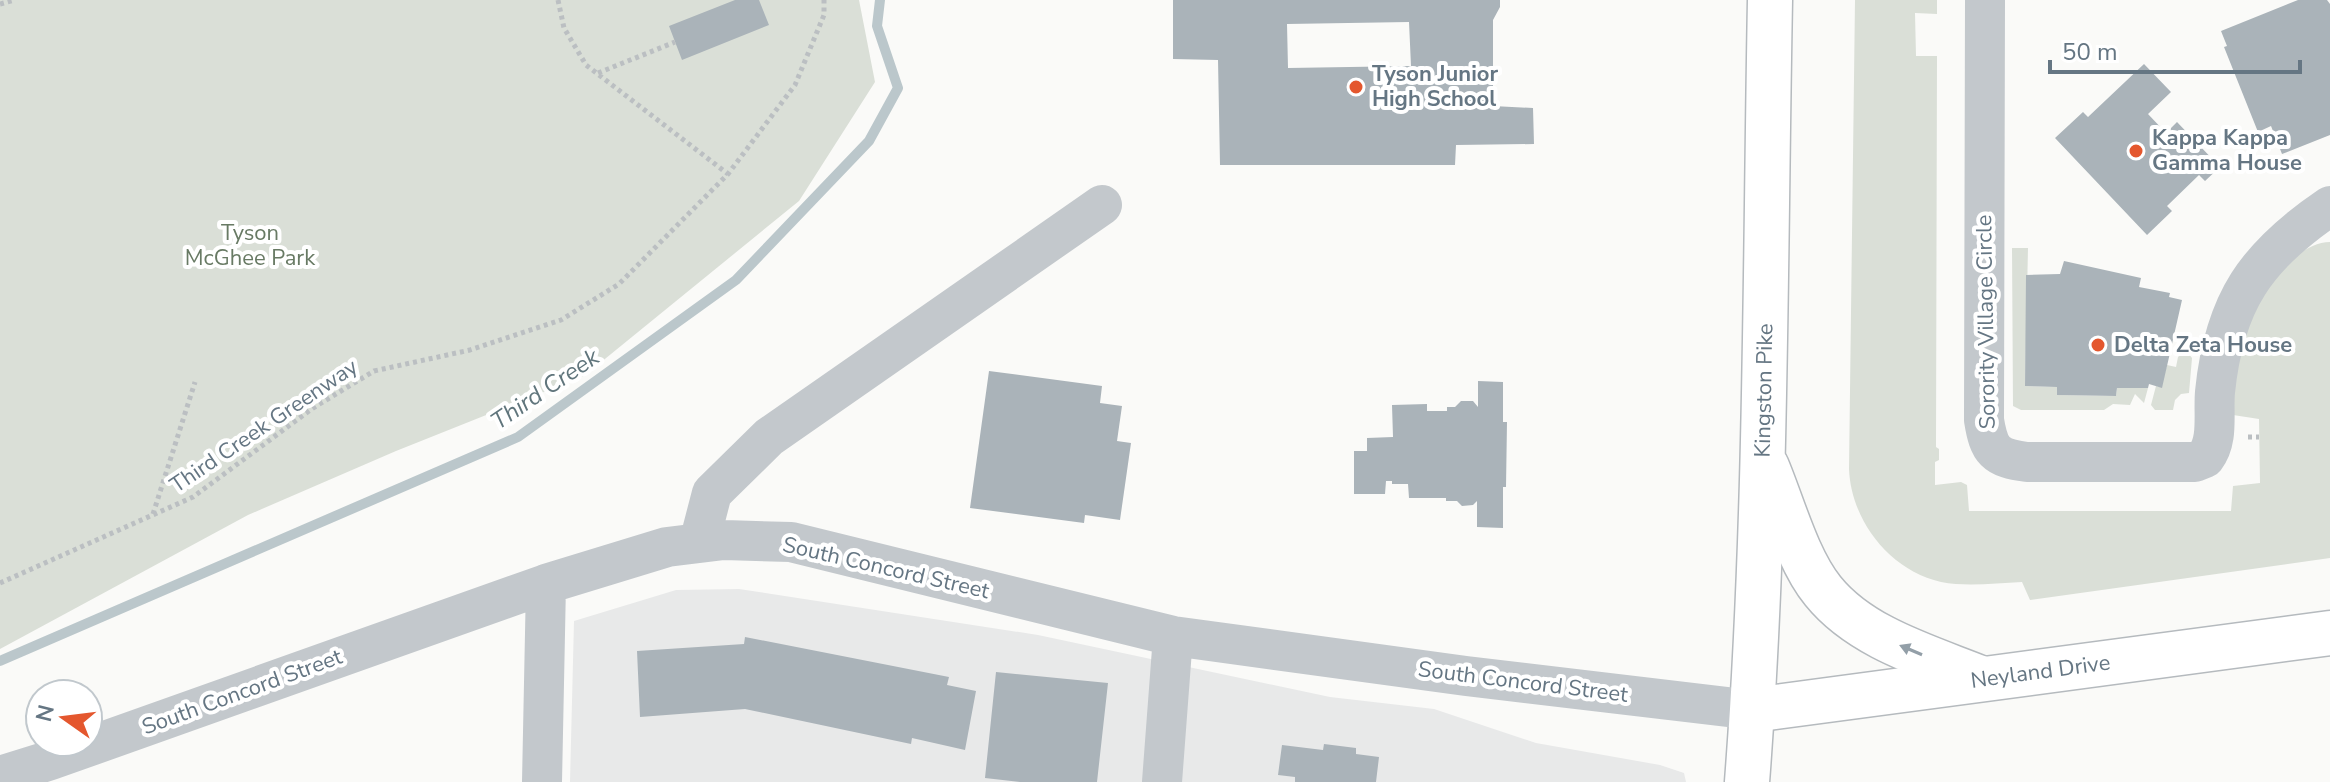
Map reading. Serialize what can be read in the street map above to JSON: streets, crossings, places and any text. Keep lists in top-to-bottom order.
{
  "streets": {
    "main road": ["Kingston Pike", "Neyland Drive"],
    "street": ["Sorority Village Circle", "South Concord Street"],
    "path": ["Third Creek Greenway"]
  },
  "crossings": [
    ["Kingston Pike", "South Concord Street"],
    ["Kingston Pike", "Neyland Drive"],
    ["South Concord Street", "Neyland Drive"]
  ],
  "water": ["Third Creek"],
  "parks": ["Tyson McGhee Park"],
  "places": ["Tyson Junior High School", "Kappa Kappa Gamma House", "Delta Zeta House"],
  "scale_bar": "50 m",
  "north": "left"
}
